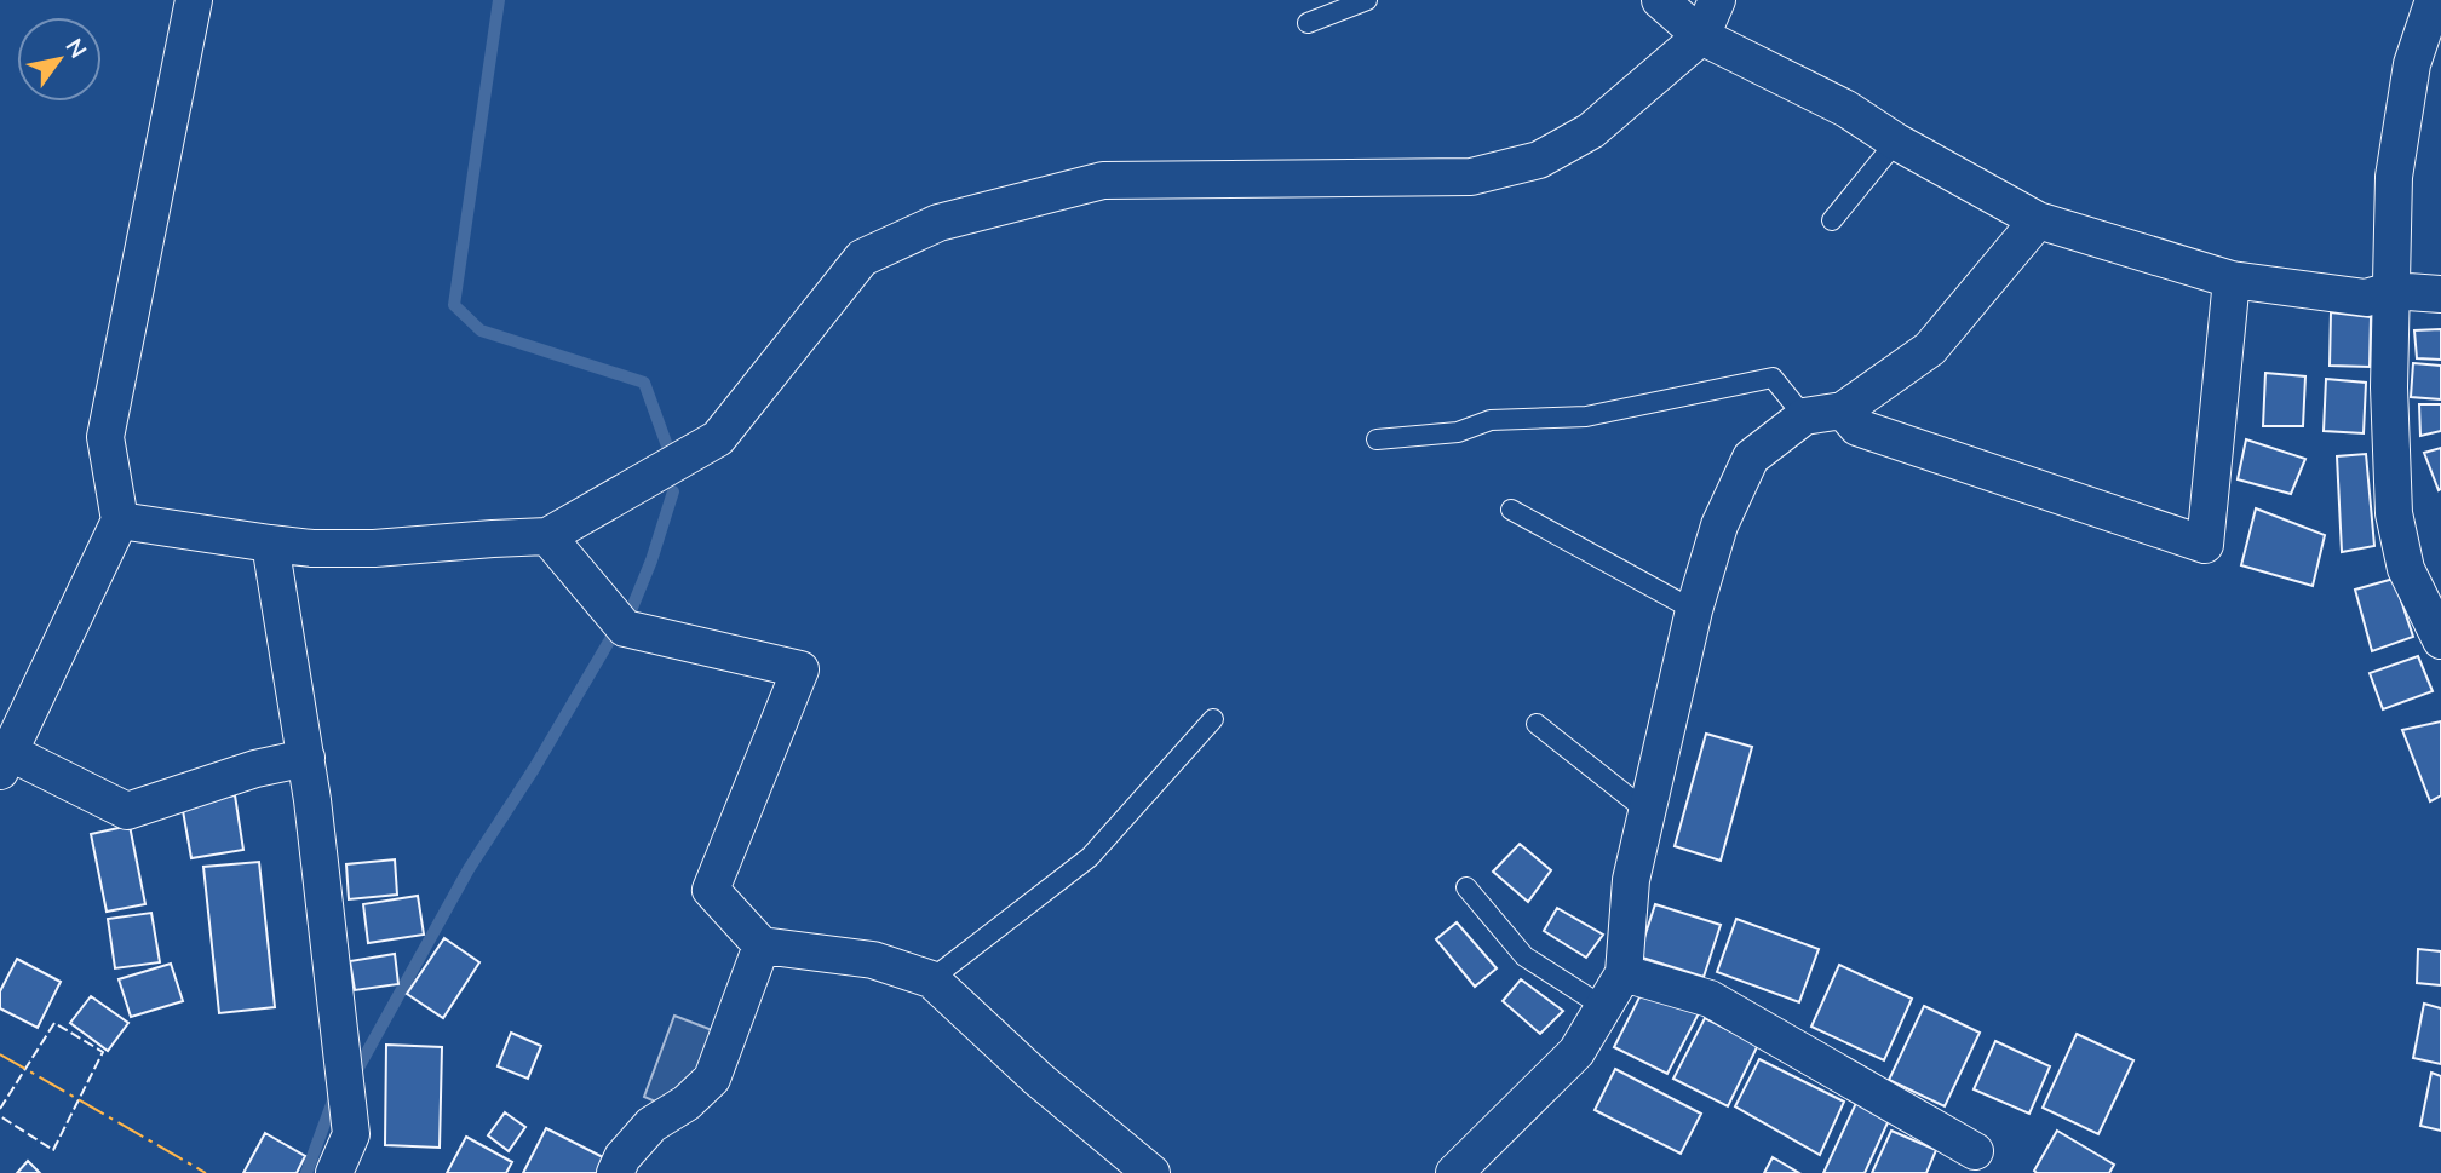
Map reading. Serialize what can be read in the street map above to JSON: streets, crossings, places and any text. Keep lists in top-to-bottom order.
{
  "north": "top right"
}
